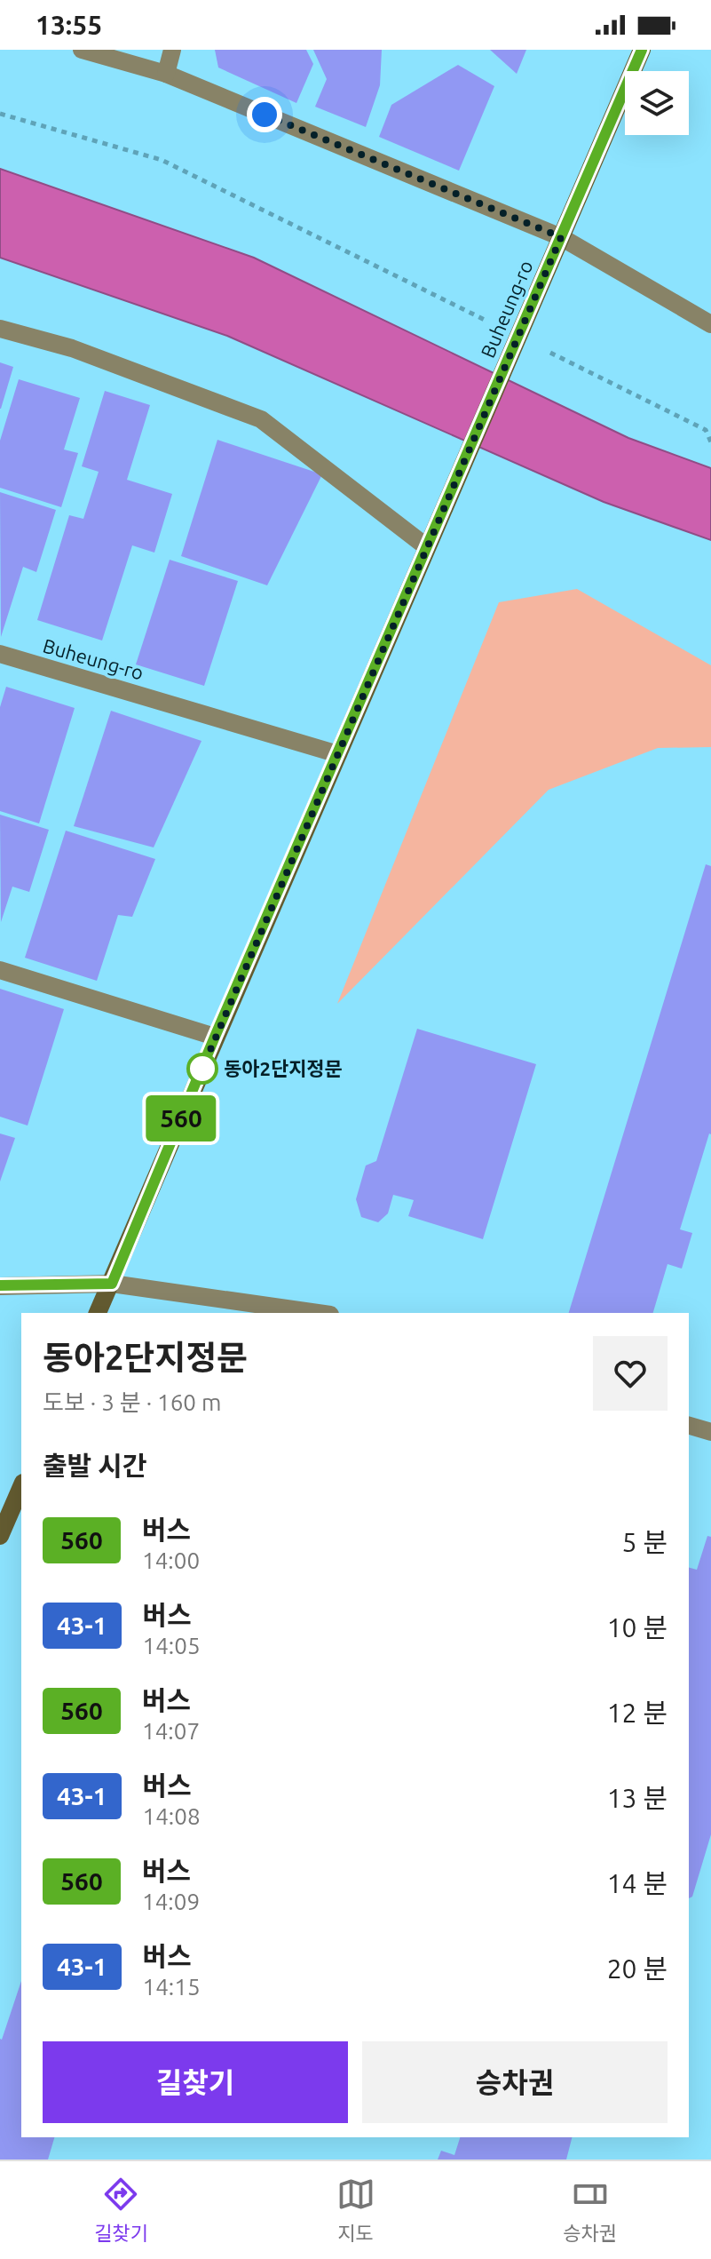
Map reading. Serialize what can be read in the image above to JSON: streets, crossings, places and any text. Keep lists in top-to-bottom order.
{
  "streets": {
    "main road": ["Buheung-ro"]
  },
  "places": ["동아2단지정문"],
  "lines": ["bus line 560"],
  "page": {
    "status": "13:55",
    "on_map": "560",
    "heading": [
      ["동아2단지정문", "도보 · 3 분 · 160 m"],
      "출발 시간"
    ],
    "list": [
      {
        "mark": "560",
        "name": "버스",
        "note": "14:00",
        "value": "5 분"
      },
      {
        "mark": "43-1",
        "name": "버스",
        "note": "14:05",
        "value": "10 분"
      },
      {
        "mark": "560",
        "name": "버스",
        "note": "14:07",
        "value": "12 분"
      },
      {
        "mark": "43-1",
        "name": "버스",
        "note": "14:08",
        "value": "13 분"
      },
      {
        "mark": "560",
        "name": "버스",
        "note": "14:09",
        "value": "14 분"
      },
      {
        "mark": "43-1",
        "name": "버스",
        "note": "14:15",
        "value": "20 분"
      }
    ],
    "buttons": ["길찾기", "승차권"],
    "tabs": ["길찾기", "지도", "승차권"]
  }
}
